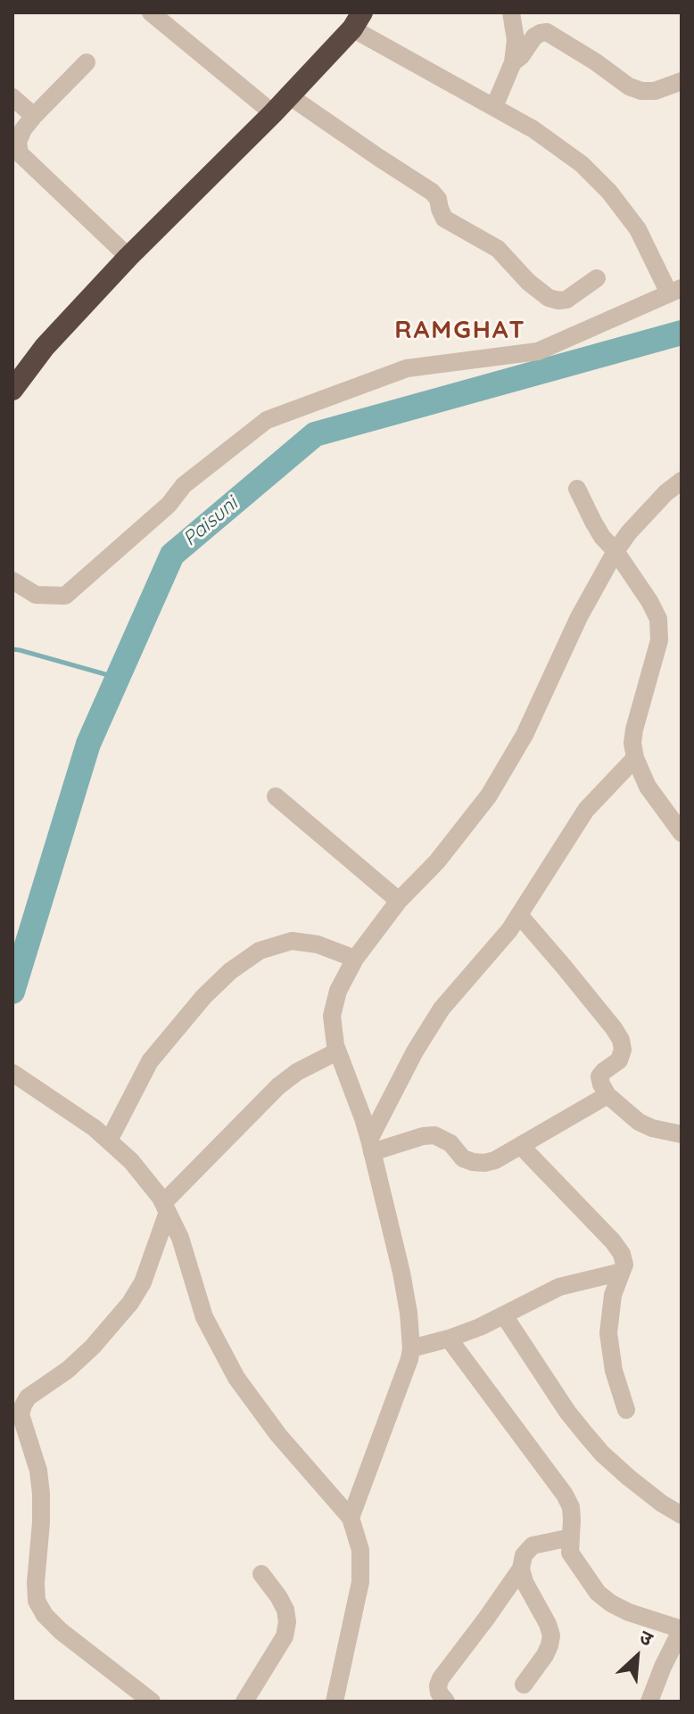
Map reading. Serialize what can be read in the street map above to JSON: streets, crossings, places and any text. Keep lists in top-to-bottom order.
{
  "districts": ["RAMGHAT"],
  "water": ["Paisuni"],
  "north": "top right"
}
